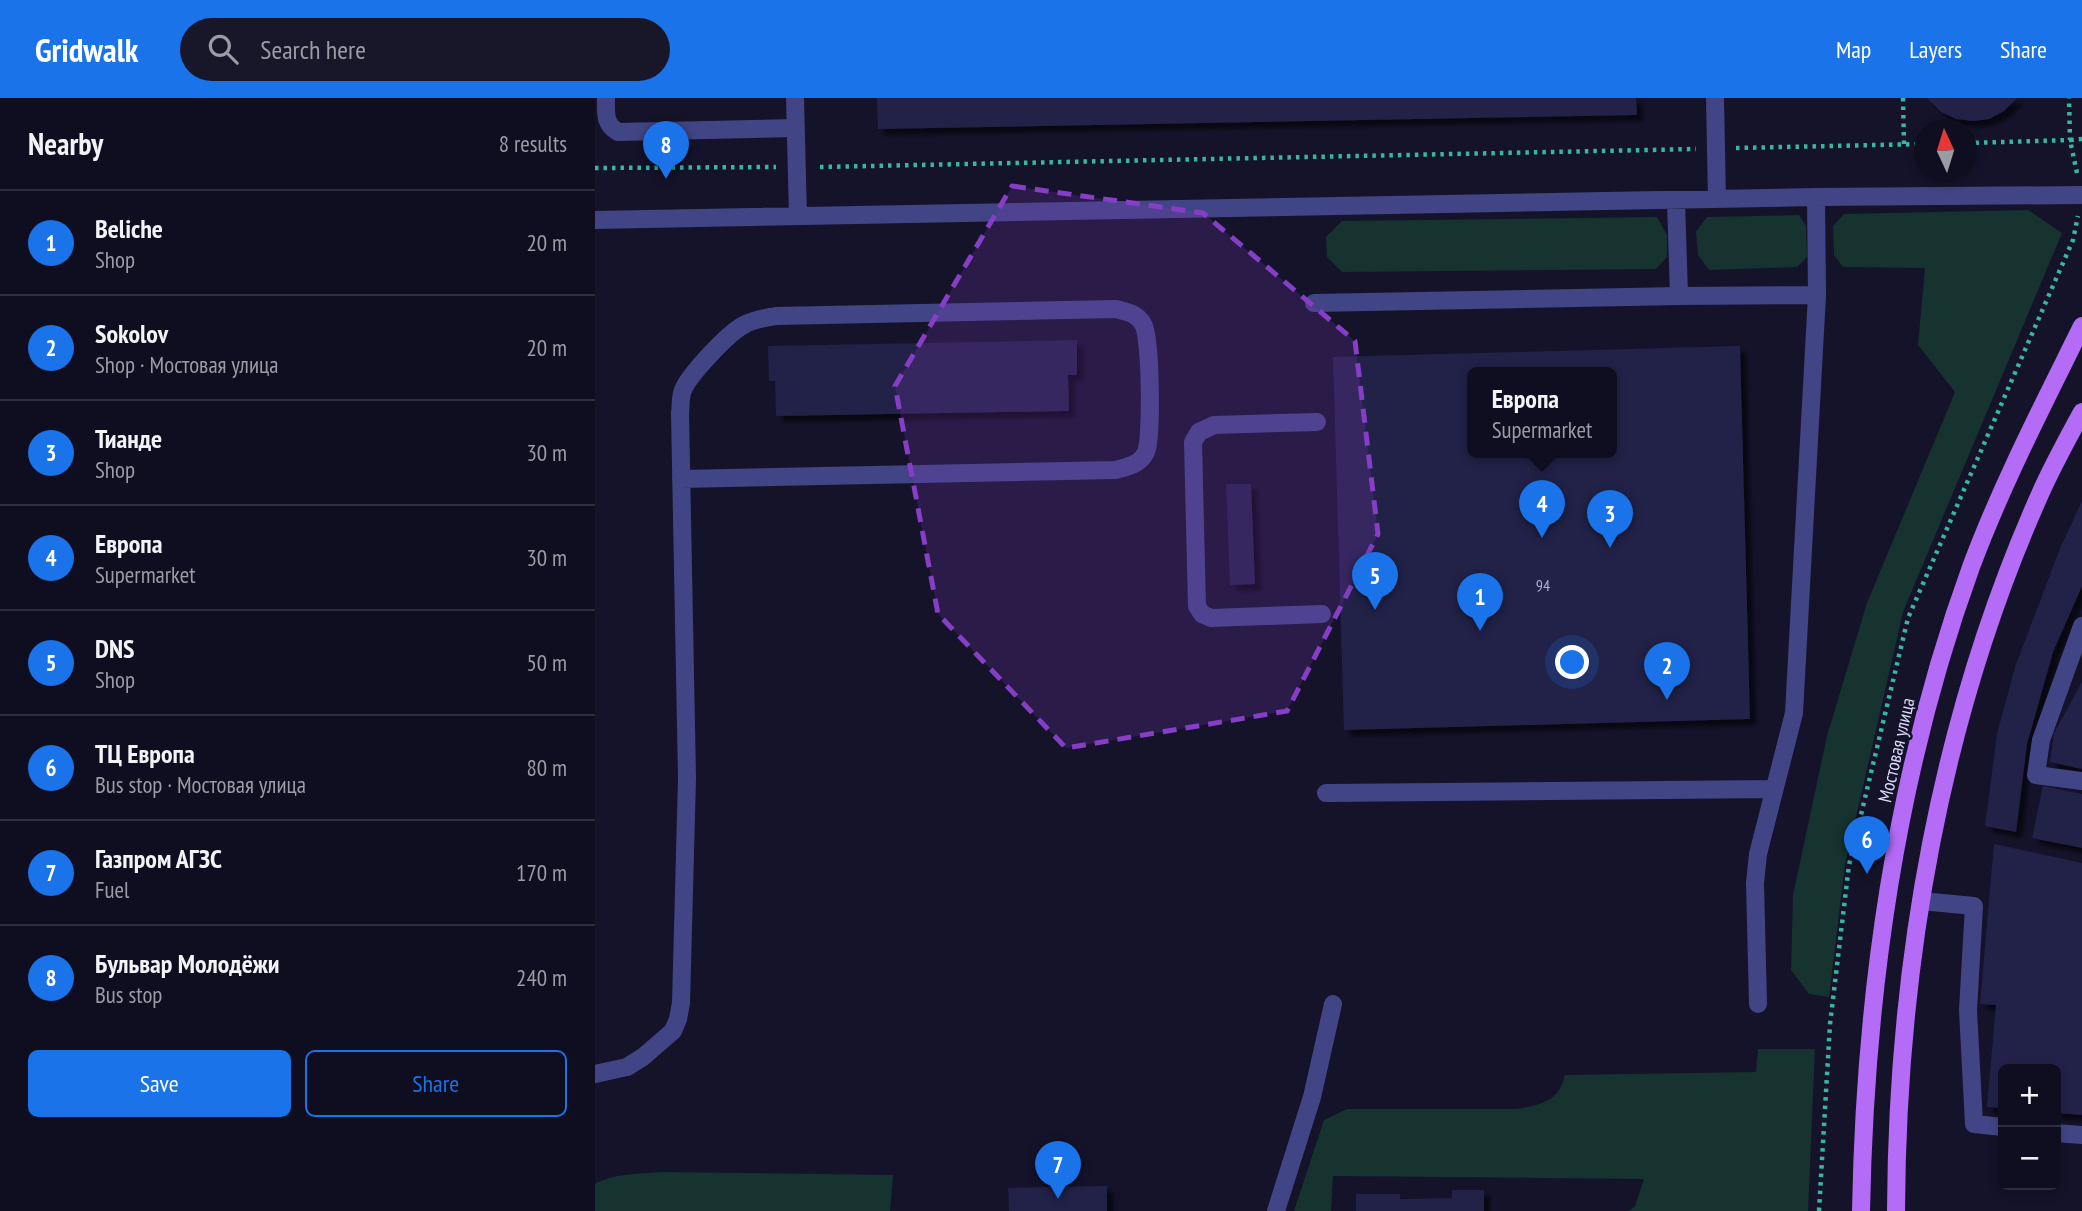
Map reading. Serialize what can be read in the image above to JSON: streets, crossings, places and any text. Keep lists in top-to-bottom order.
{
  "streets": {
    "main road": ["Мостовая улица"]
  },
  "house_numbers": ["94"],
  "north": "top",
  "page": {
    "header": "Gridwalk",
    "search": "Search here",
    "nav": ["Map", "Layers", "Share"],
    "heading": ["Nearby", "8 results"],
    "pins": [
      "8",
      "4",
      "3",
      "5",
      "1",
      "2",
      "6",
      "7"
    ],
    "list": [
      {
        "mark": "1",
        "name": "Beliche",
        "note": "Shop",
        "value": "20 m"
      },
      {
        "mark": "2",
        "name": "Sokolov",
        "note": "Shop · Мостовая улица",
        "value": "20 m"
      },
      {
        "mark": "3",
        "name": "Тианде",
        "note": "Shop",
        "value": "30 m"
      },
      {
        "mark": "4",
        "name": "Европа",
        "note": "Supermarket",
        "value": "30 m"
      },
      {
        "mark": "5",
        "name": "DNS",
        "note": "Shop",
        "value": "50 m"
      },
      {
        "mark": "6",
        "name": "ТЦ Европа",
        "note": "Bus stop · Мостовая улица",
        "value": "80 m"
      },
      {
        "mark": "7",
        "name": "Газпром АГЗС",
        "note": "Fuel",
        "value": "170 m"
      },
      {
        "mark": "8",
        "name": "Бульвар Молодёжи",
        "note": "Bus stop",
        "value": "240 m"
      }
    ],
    "popup": ["Европа", "Supermarket"],
    "buttons": ["Save", "Share"],
    "map_buttons": ["+", "−"]
  }
}
